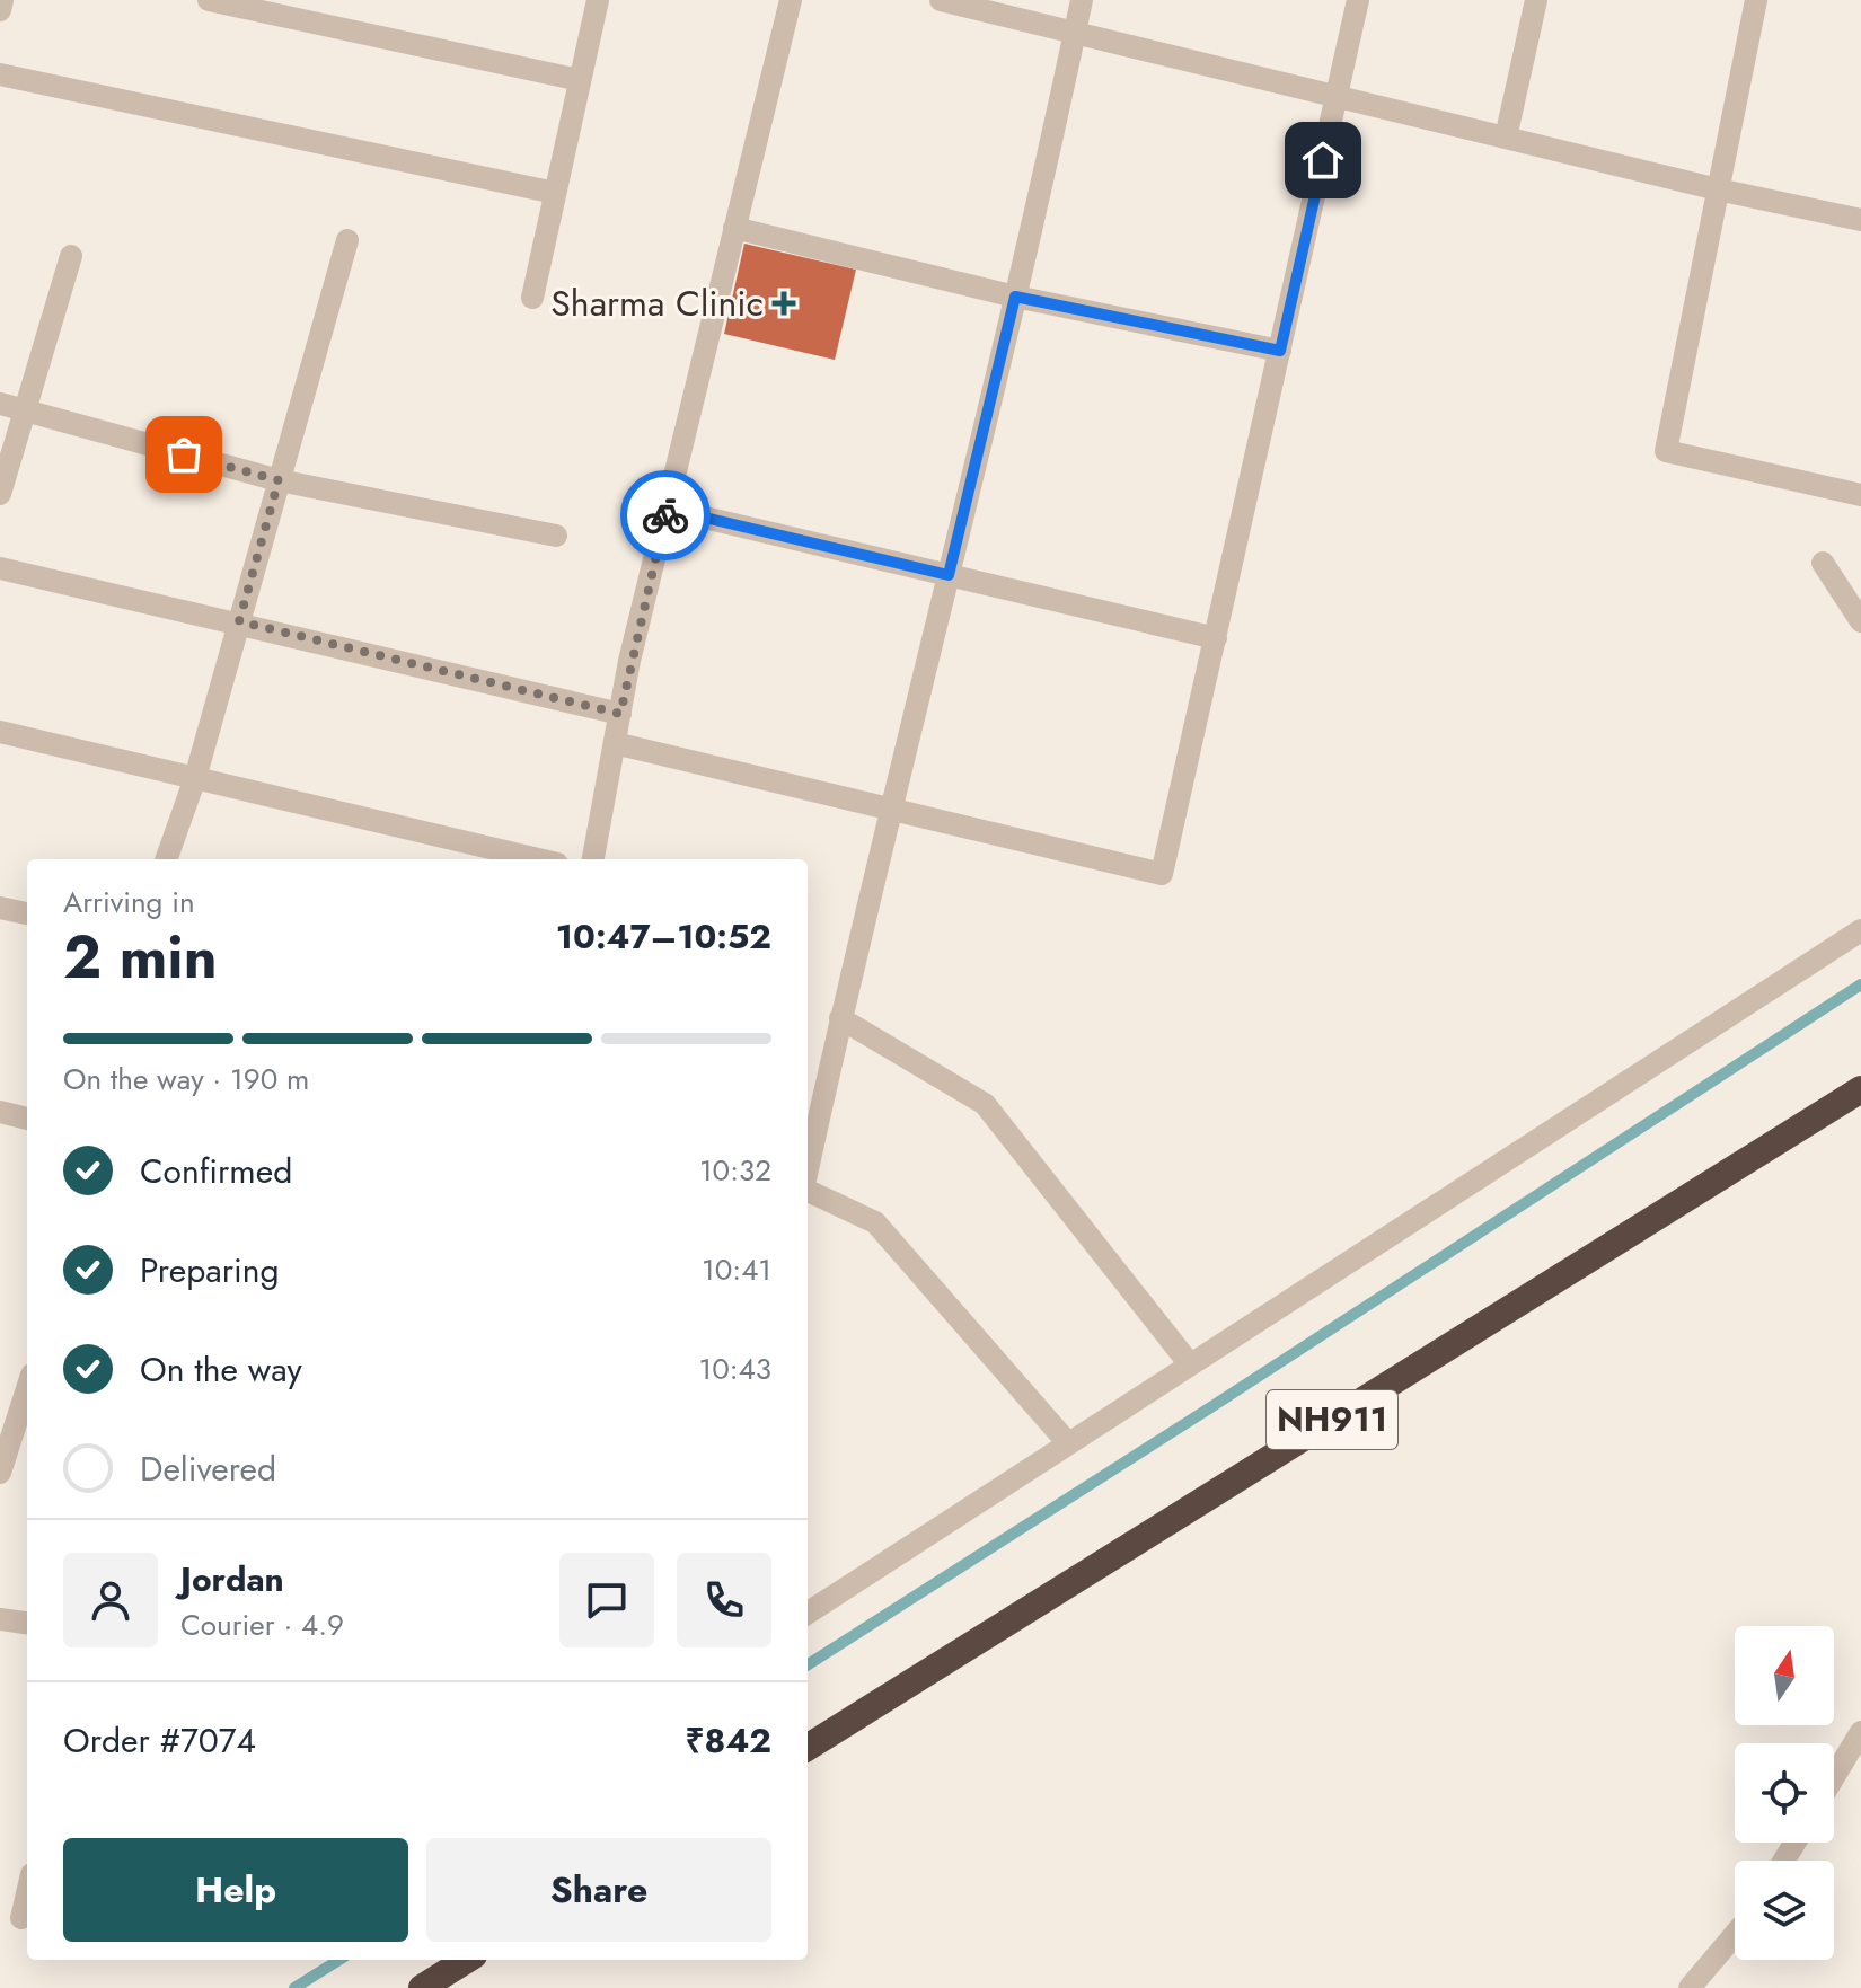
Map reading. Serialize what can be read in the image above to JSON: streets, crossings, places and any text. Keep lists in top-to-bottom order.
{
  "streets": {
    "highway": ["NH911"]
  },
  "places": {
    "health": ["Sharma Clinic"]
  },
  "north": "top",
  "page": {
    "heading": ["2 min", "Arriving in", "10:47–10:52"],
    "panel": [
      "Jordan",
      "Courier · 4.9",
      "Order #7074",
      "₹842"
    ],
    "bar": "On the way · 190 m",
    "list": [
      ["Confirmed", "10:32"],
      ["Preparing", "10:41"],
      ["On the way", "10:43"],
      "Delivered"
    ],
    "buttons": ["Help", "Share"]
  }
}
